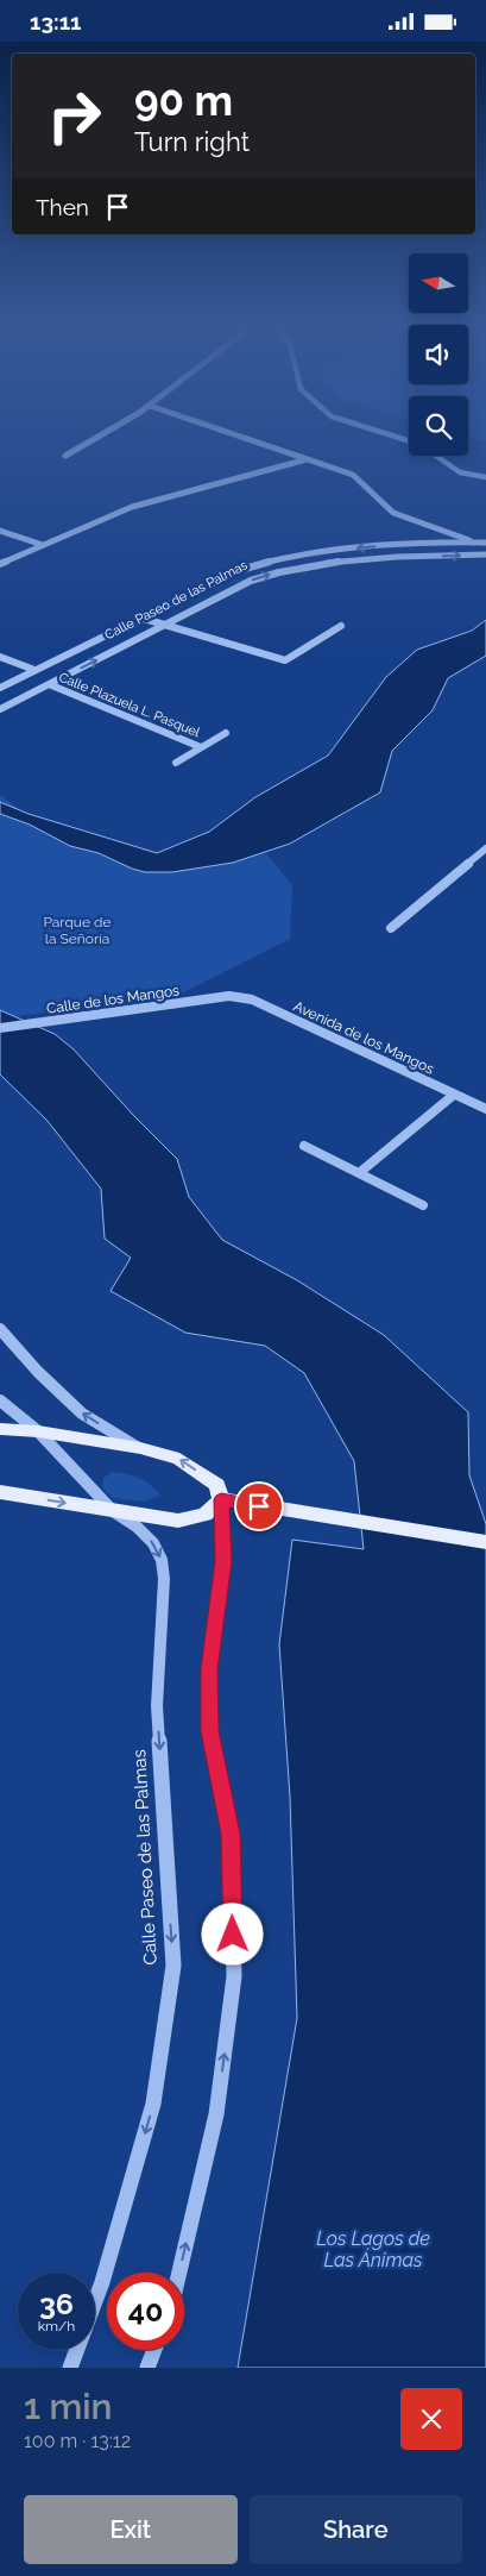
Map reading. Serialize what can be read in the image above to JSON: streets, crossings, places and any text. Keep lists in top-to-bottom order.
{
  "streets": {
    "street": [
      "Calle Paseo de las Palmas",
      "Calle Plazuela L. Pasquel",
      "Calle de los Mangos",
      "Avenida de los Mangos"
    ]
  },
  "crossings": [
    ["Calle Paseo de las Palmas", "Calle Plazuela L. Pasquel"],
    ["Calle de los Mangos", "Avenida de los Mangos"]
  ],
  "water": ["Los Lagos de Las Ánimas"],
  "parks": ["Parque de la Señoría"],
  "north": "left",
  "page": {
    "status": "13:11",
    "turn": ["90 m", "Turn right"],
    "then": "Then",
    "speed": "36 km/h",
    "limit": "40",
    "heading": ["1 min", "100 m · 13:12"],
    "buttons": ["Exit", "Share"]
  }
}
